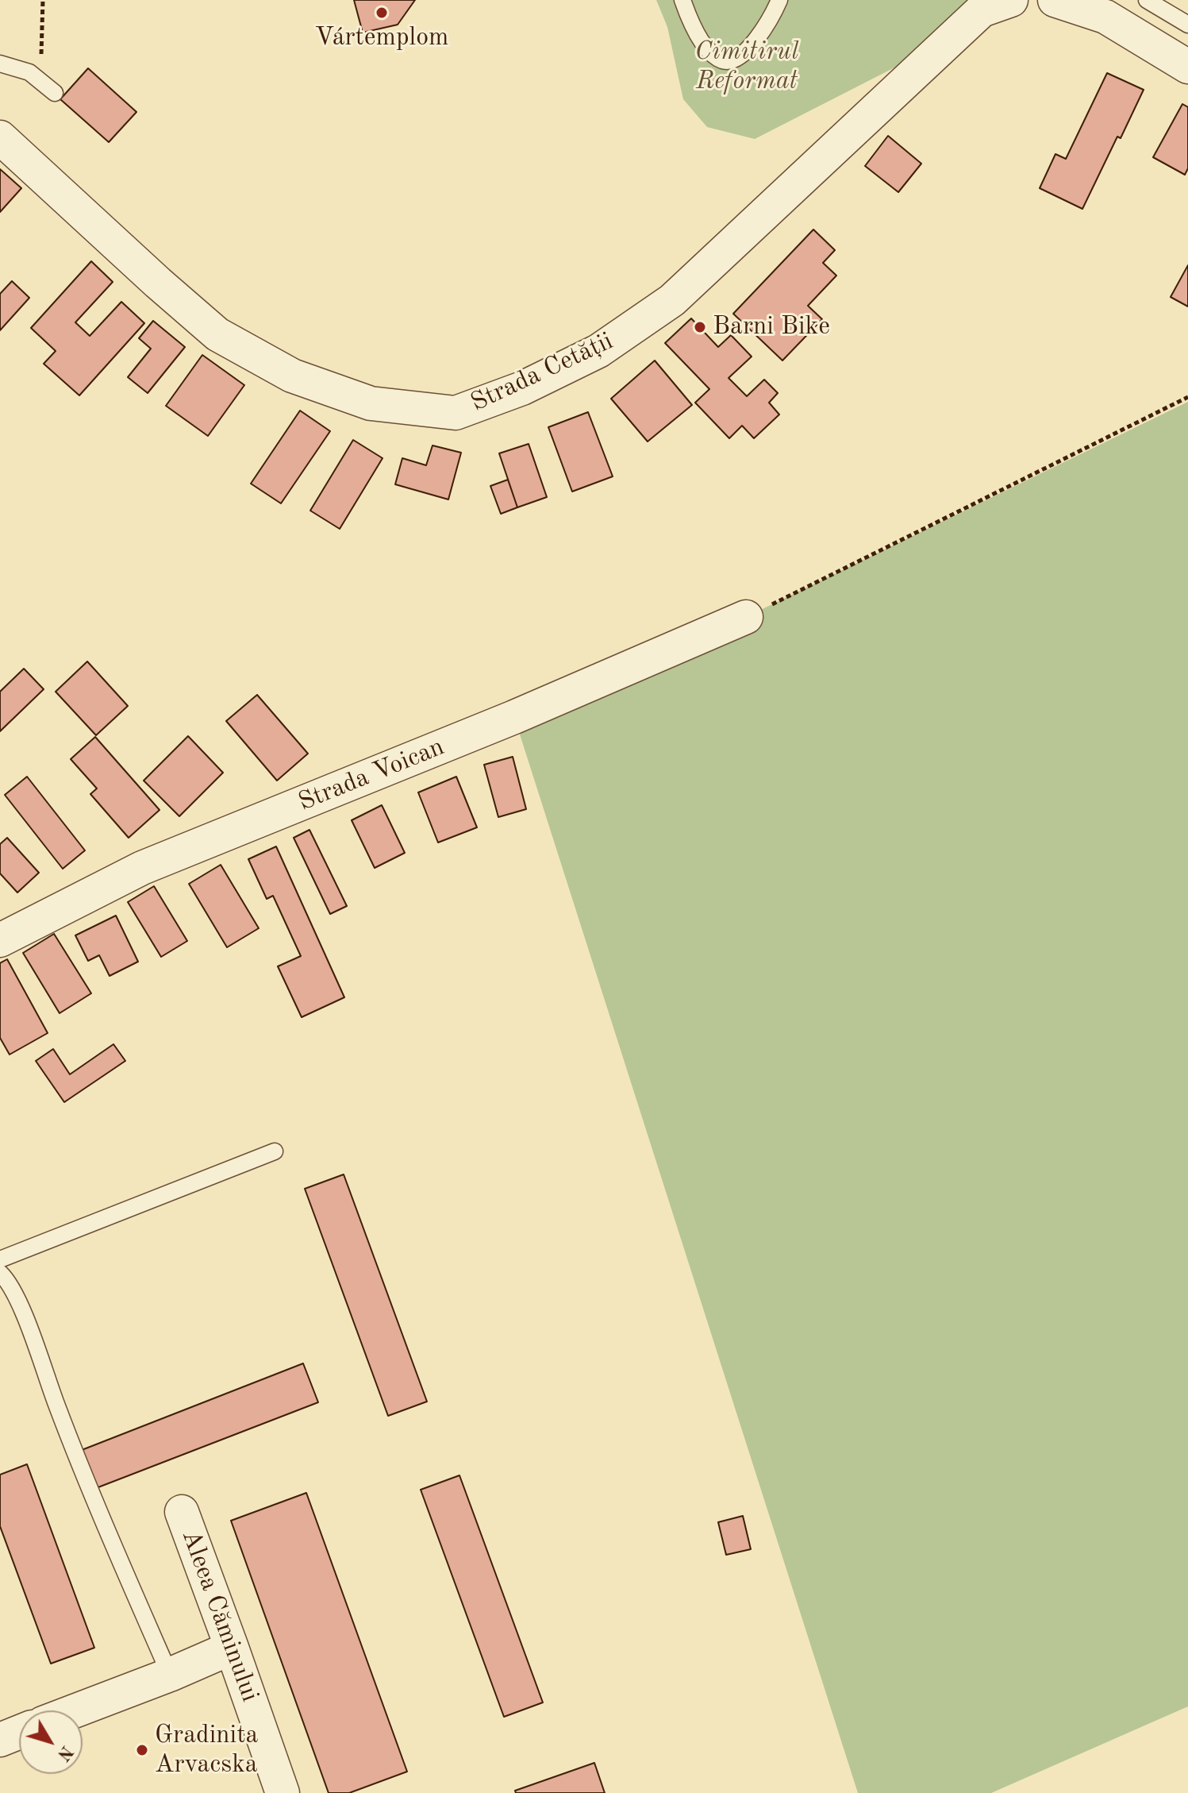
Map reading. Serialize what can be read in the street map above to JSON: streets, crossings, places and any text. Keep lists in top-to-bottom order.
{
  "streets": {
    "street": ["Strada Cetății", "Strada Voican", "Aleea Căminului"]
  },
  "parks": ["Cimitirul Reformat"],
  "places": ["Vártemplom", "Barni Bike", "Gradinita Arvacska"],
  "north": "bottom right"
}
